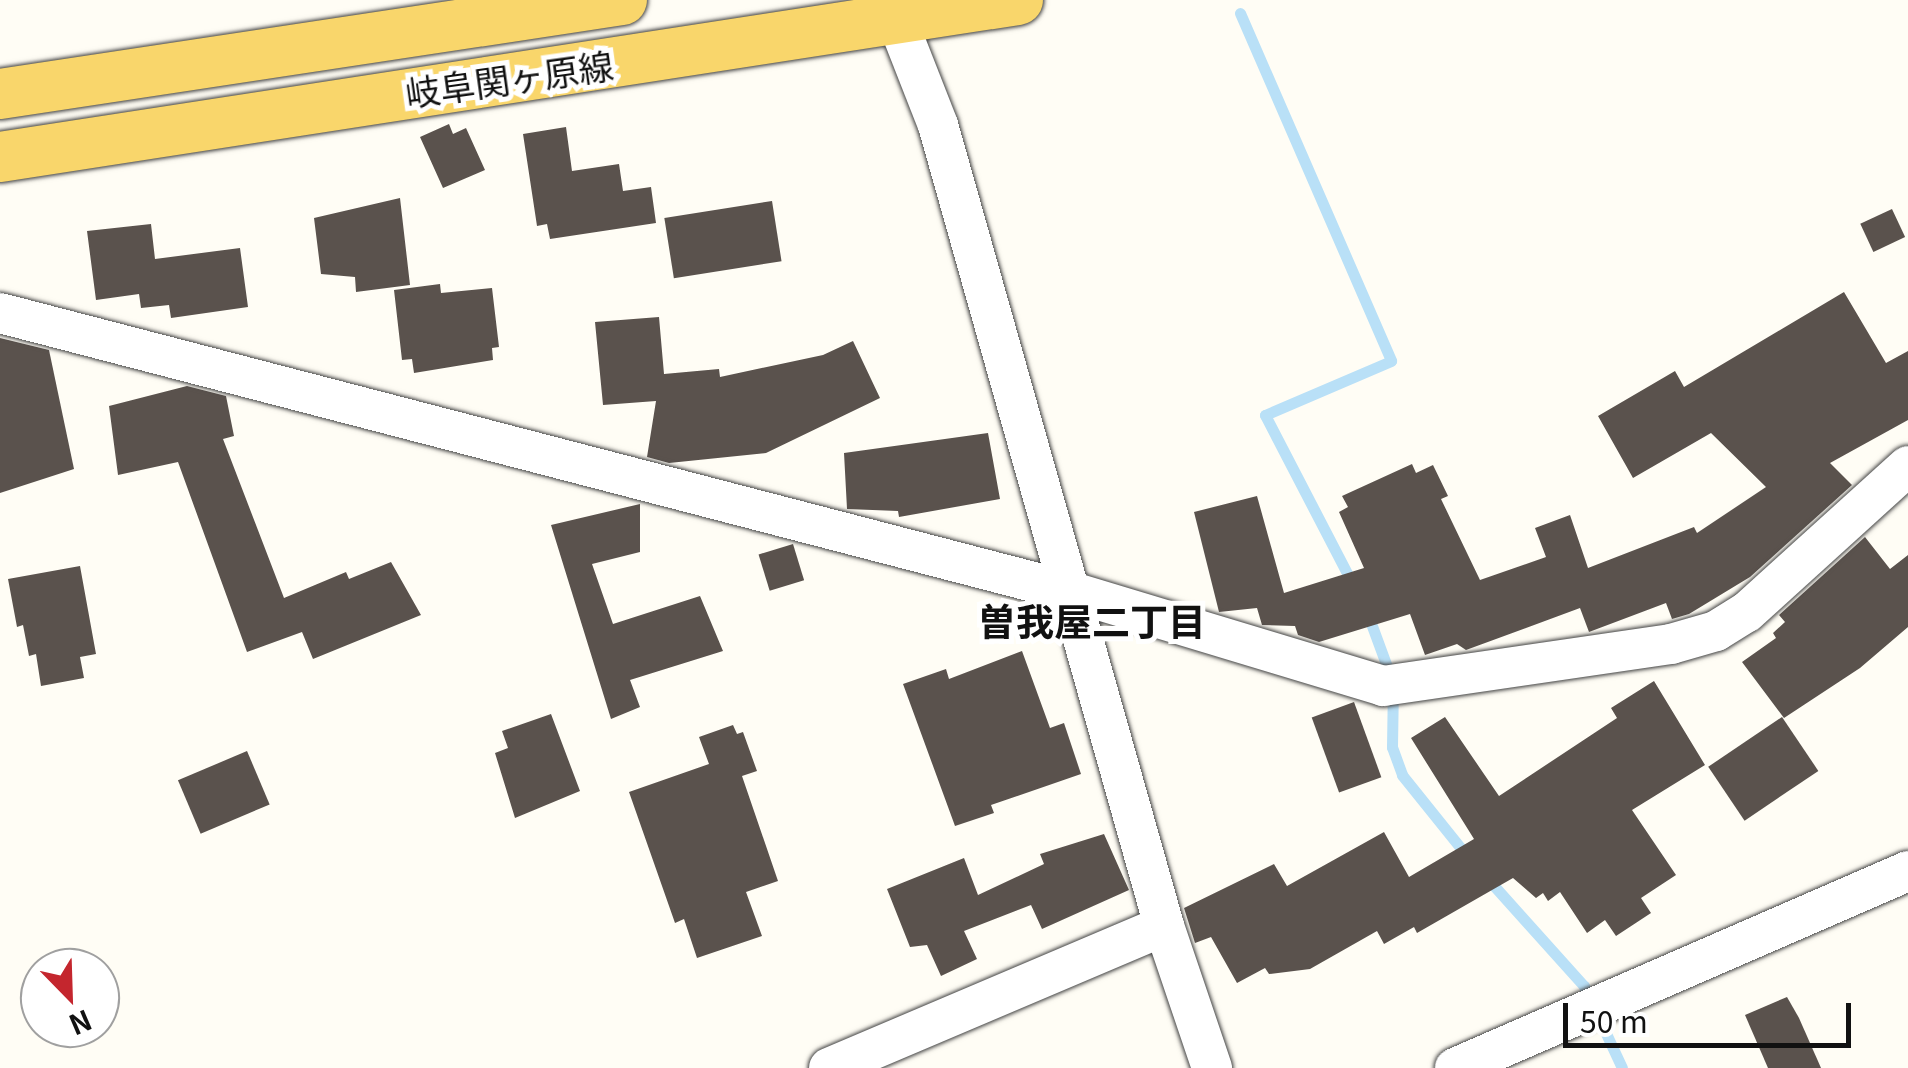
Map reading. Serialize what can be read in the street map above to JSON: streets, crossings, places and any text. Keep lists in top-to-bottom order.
{
  "streets": {
    "main road": ["岐阜関ヶ原線"]
  },
  "districts": ["曽我屋二丁目"],
  "scale_bar": "50 m",
  "north": "bottom right"
}
